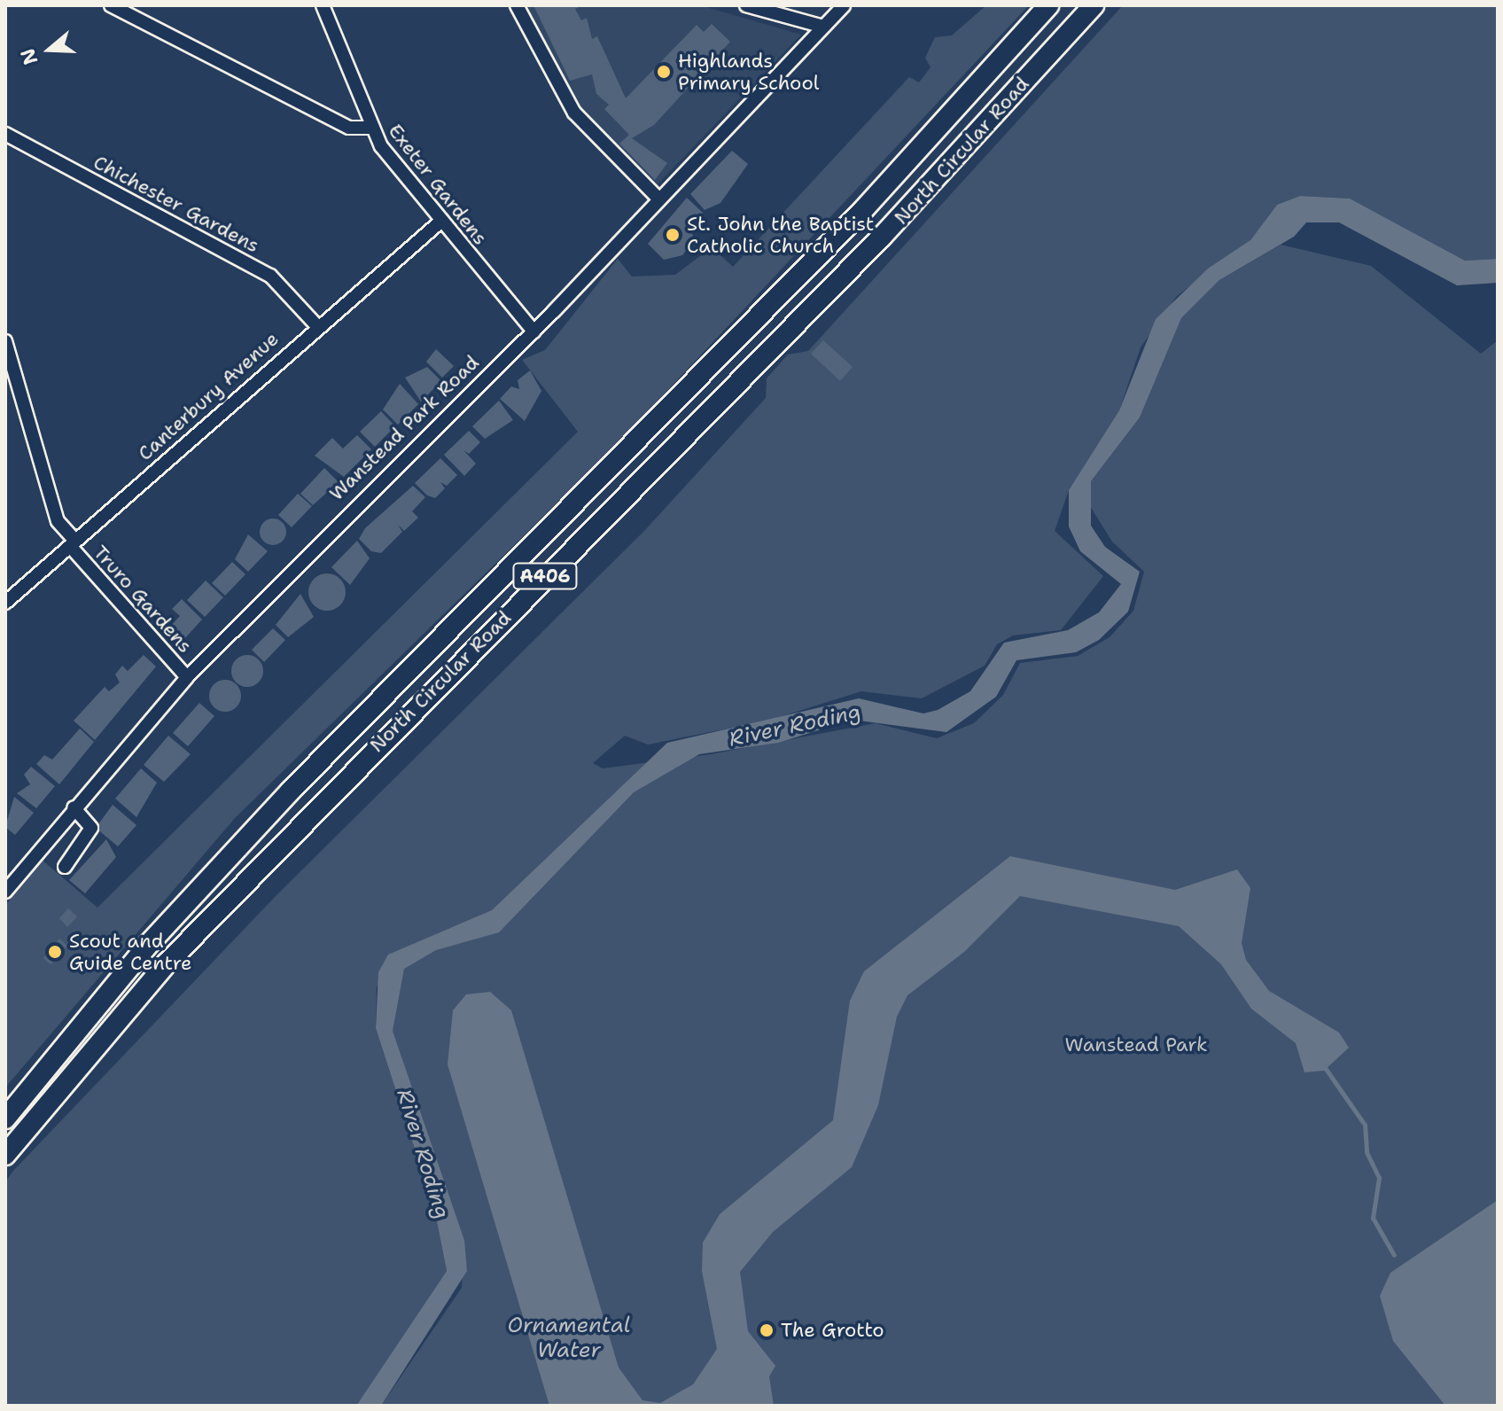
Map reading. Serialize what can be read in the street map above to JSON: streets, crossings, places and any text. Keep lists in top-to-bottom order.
{
  "streets": {
    "highway": ["North Circular Road", "A406"],
    "street": [
      "Exeter Gardens",
      "Chichester Gardens",
      "Canterbury Avenue",
      "Wanstead Park Road",
      "Truro Gardens"
    ]
  },
  "crossings": [
    ["Exeter Gardens", "Canterbury Avenue"],
    ["Exeter Gardens", "Wanstead Park Road"],
    ["Chichester Gardens", "Canterbury Avenue"],
    ["Canterbury Avenue", "Truro Gardens"],
    ["Wanstead Park Road", "Truro Gardens"]
  ],
  "water": ["River Roding", "Ornamental Water"],
  "parks": ["Wanstead Park"],
  "places": [
    "Highlands Primary School",
    "St. John the Baptist Catholic Church",
    "Scout and Guide Centre",
    "The Grotto"
  ],
  "north": "left"
}
